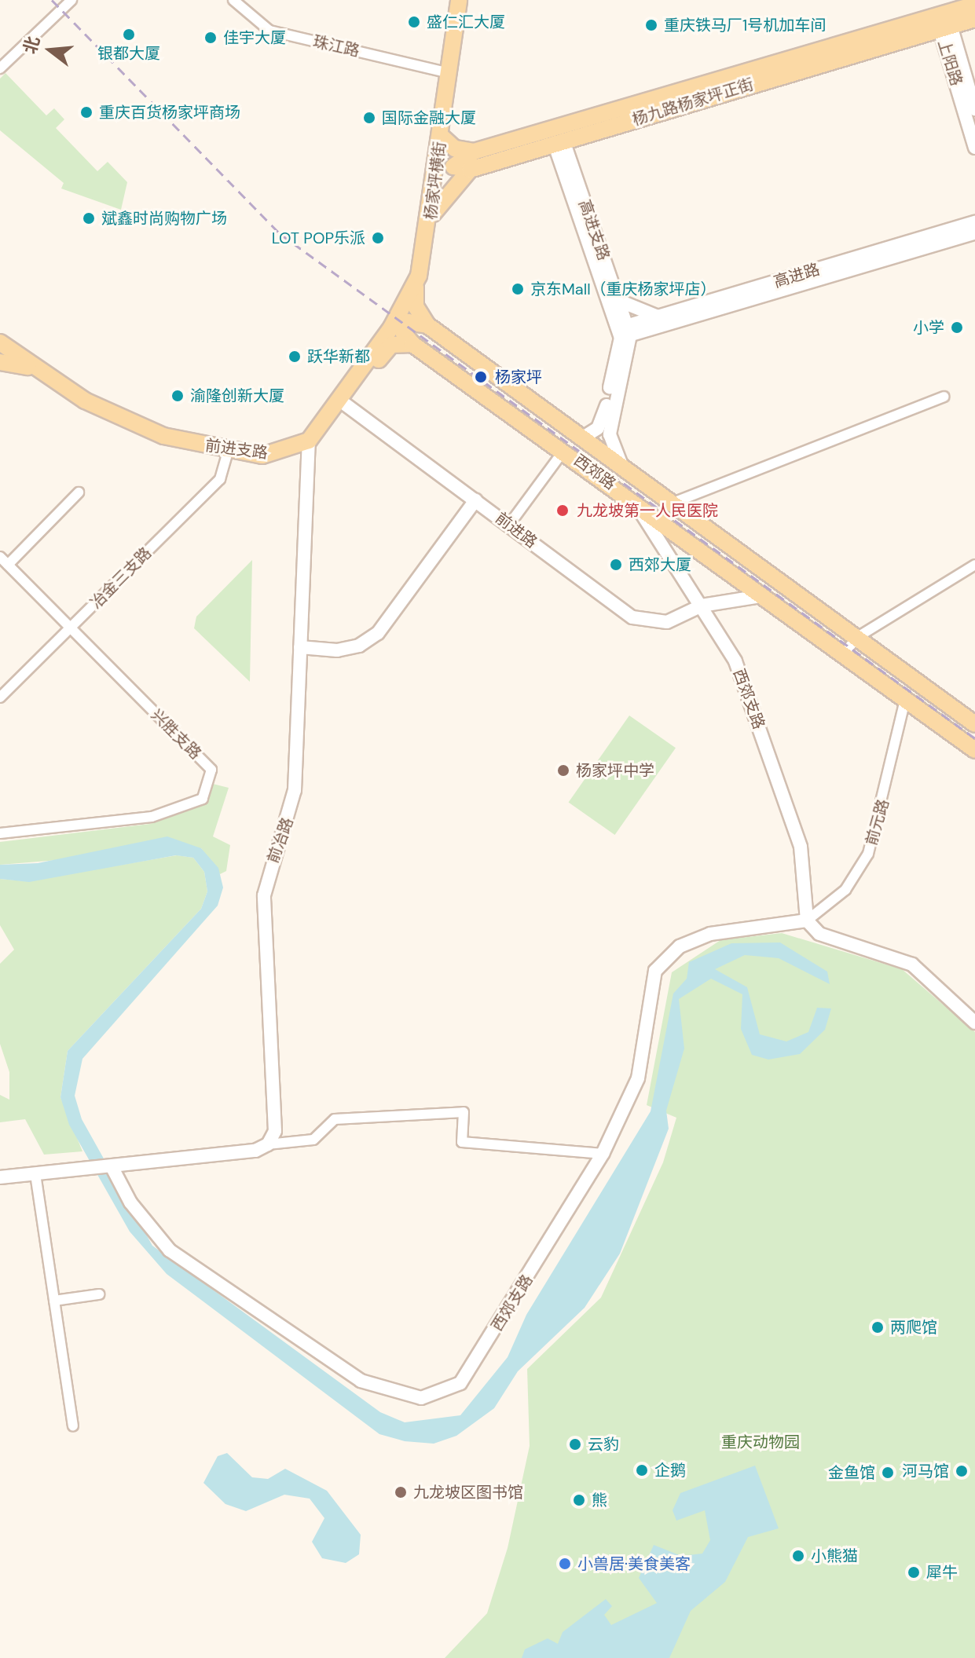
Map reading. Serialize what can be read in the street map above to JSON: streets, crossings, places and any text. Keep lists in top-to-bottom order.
{
  "streets": {
    "main road": [
      "杨九路杨家坪正街",
      "杨家坪横街",
      "前进支路",
      "西郊路"
    ],
    "street": [
      "珠江路",
      "上阳路",
      "高进支路",
      "高进路",
      "前进路",
      "冶金三支路",
      "西郊支路",
      "兴胜支路",
      "前元路",
      "前冶路"
    ]
  },
  "crossings": [
    ["珠江路", "杨家坪横街"],
    ["上阳路", "杨九路杨家坪正街"],
    ["杨九路杨家坪正街", "高进支路"],
    ["高进支路", "高进路"],
    ["前进支路", "冶金三支路"],
    ["前进支路", "前冶路"],
    ["西郊路", "前进路"],
    ["西郊路", "西郊支路"],
    ["西郊路", "前元路"],
    ["前进路", "西郊支路"],
    ["冶金三支路", "兴胜支路"],
    ["西郊支路", "前元路"]
  ],
  "parks": ["重庆动物园"],
  "places": [
    "盛仁汇大厦",
    "重庆铁马厂1号机加车间",
    "银都大厦",
    "佳宇大厦",
    "重庆百货杨家坪商场",
    "国际金融大厦",
    "斌鑫时尚购物广场",
    "LOT POP乐派",
    "京东Mall（重庆杨家坪店）",
    "小学",
    "跃华新都",
    "杨家坪",
    "渝隆创新大厦",
    "九龙坡第一人民医院",
    "西郊大厦",
    "杨家坪中学",
    "两爬馆",
    "云豹",
    "企鹅",
    "河马馆",
    "金鱼馆",
    "九龙坡区图书馆",
    "熊",
    "小熊猫",
    "小兽居·美食美客",
    "犀牛"
  ],
  "north": "left"
}
